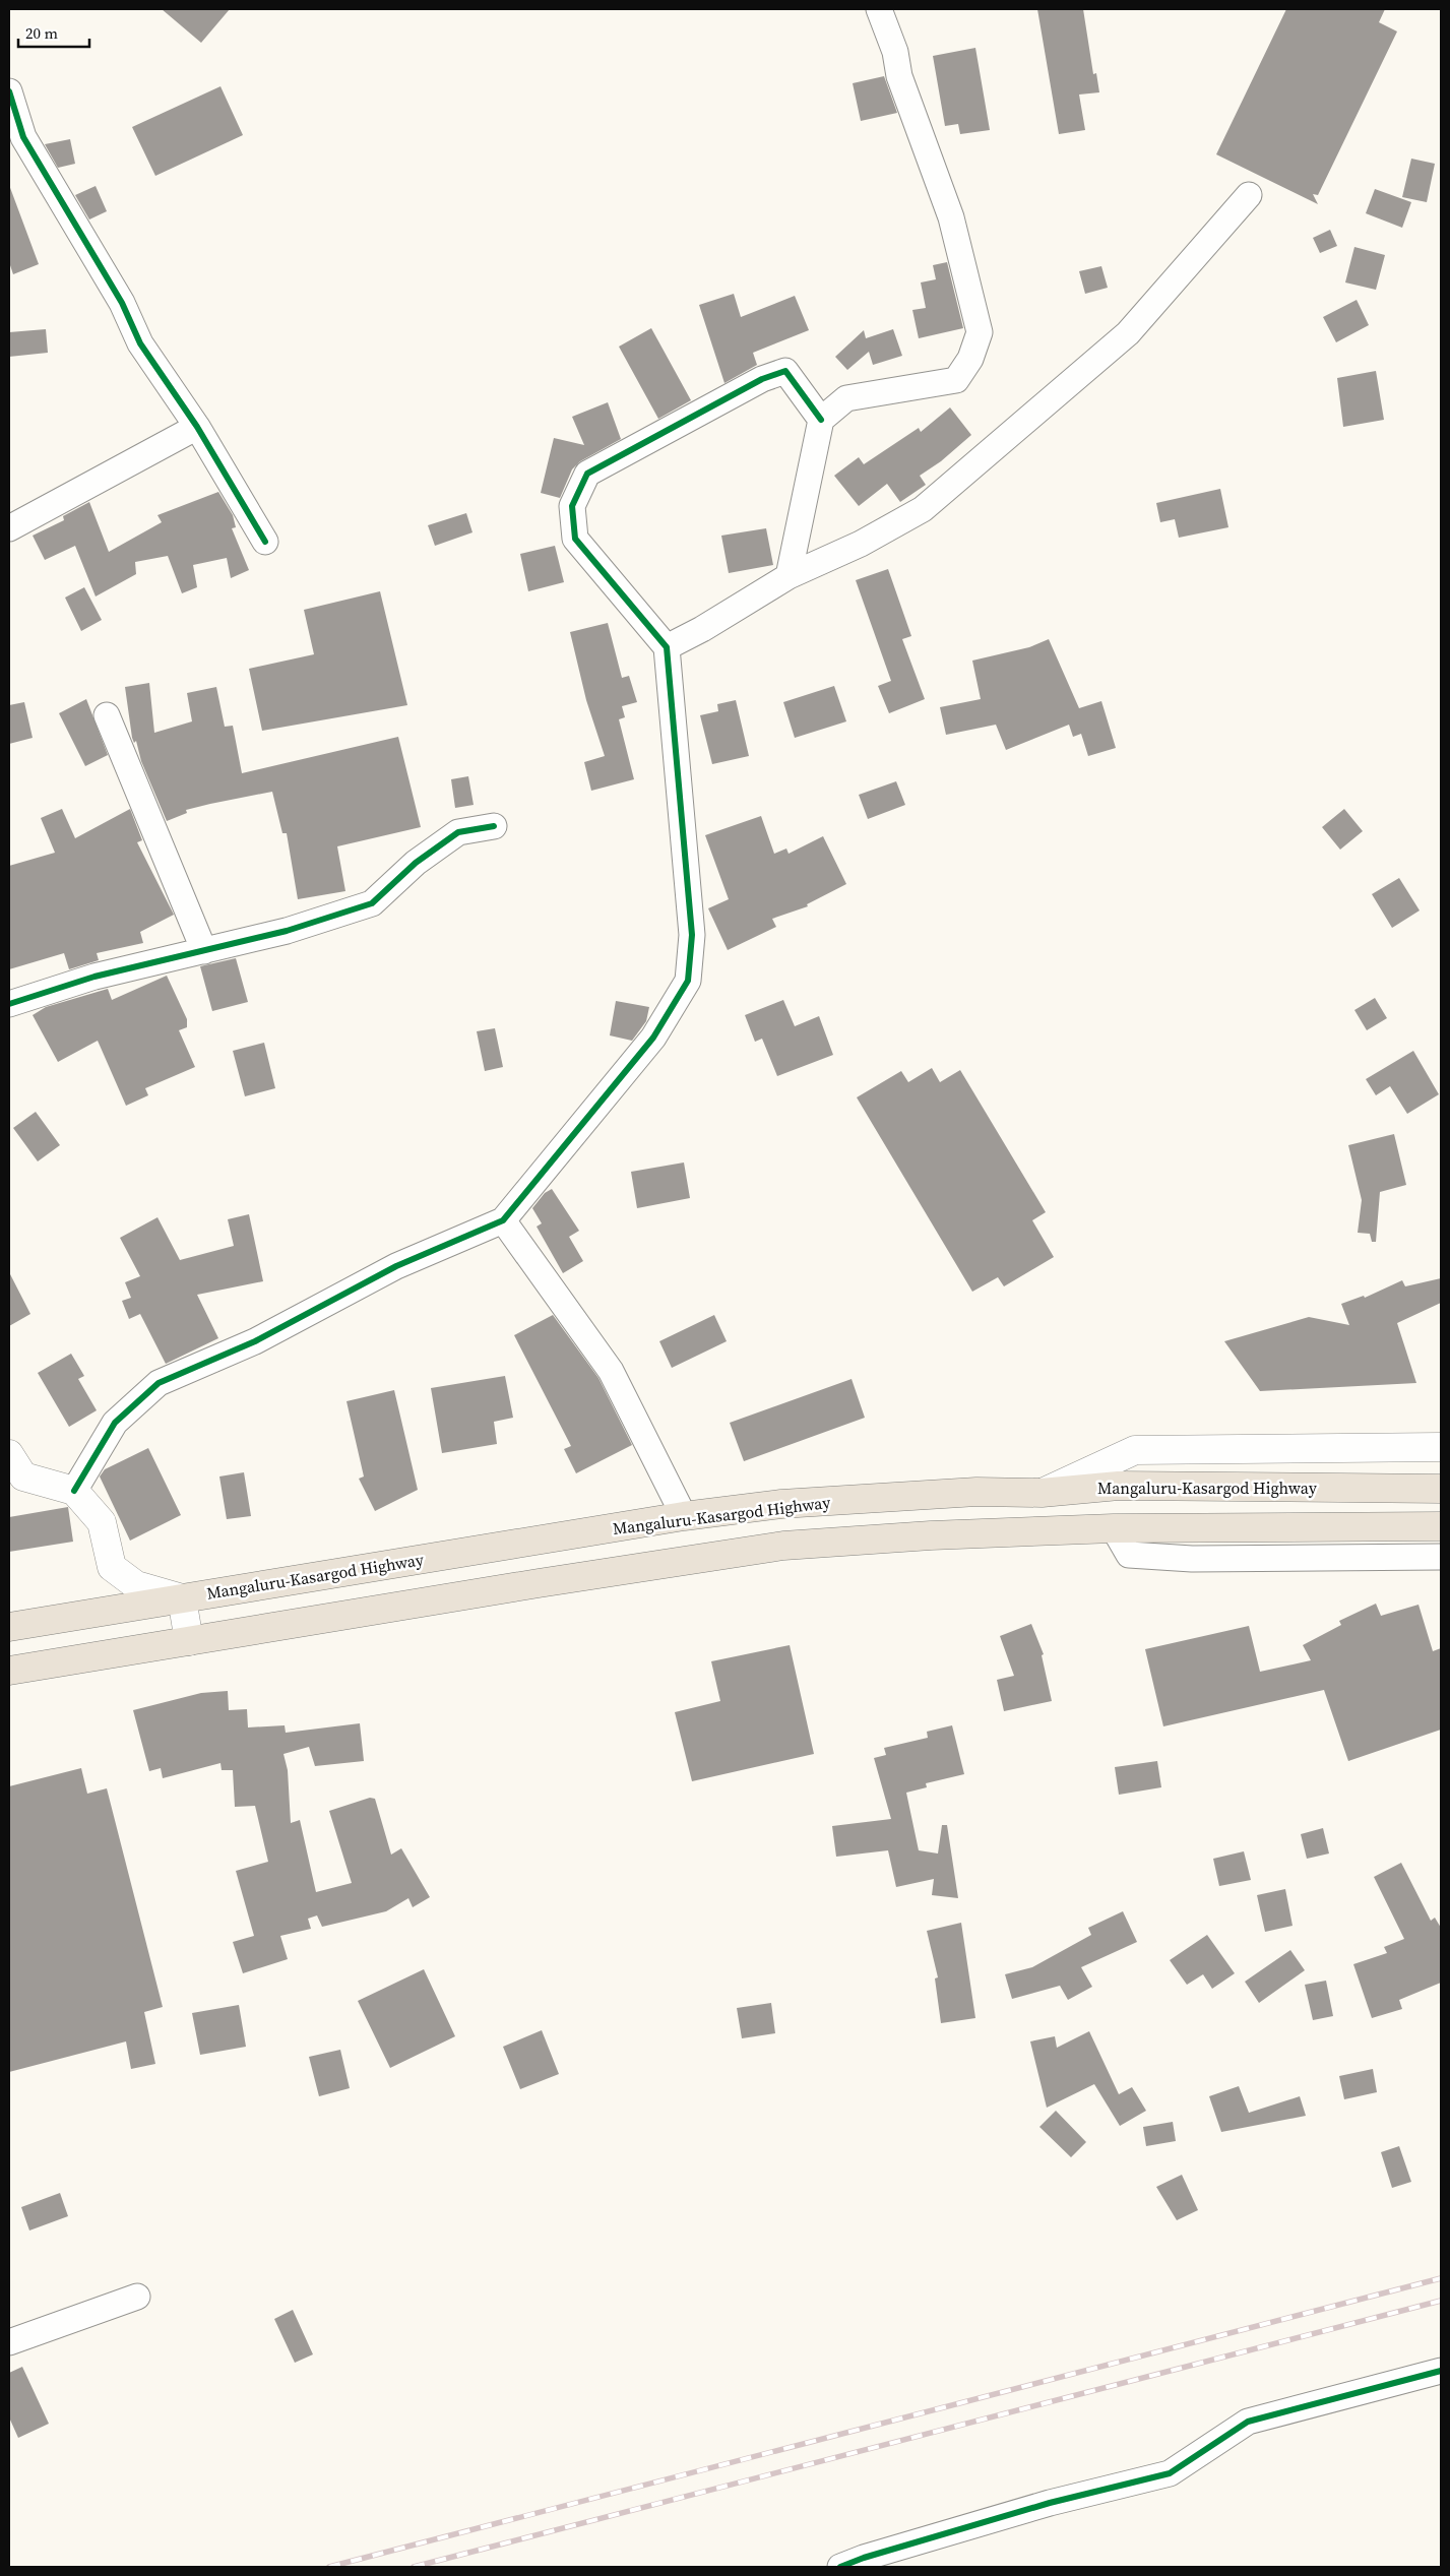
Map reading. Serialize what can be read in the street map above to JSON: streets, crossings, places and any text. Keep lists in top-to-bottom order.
{
  "streets": {
    "highway": ["Mangaluru-Kasargod Highway"]
  },
  "scale_bar": "20 m"
}
